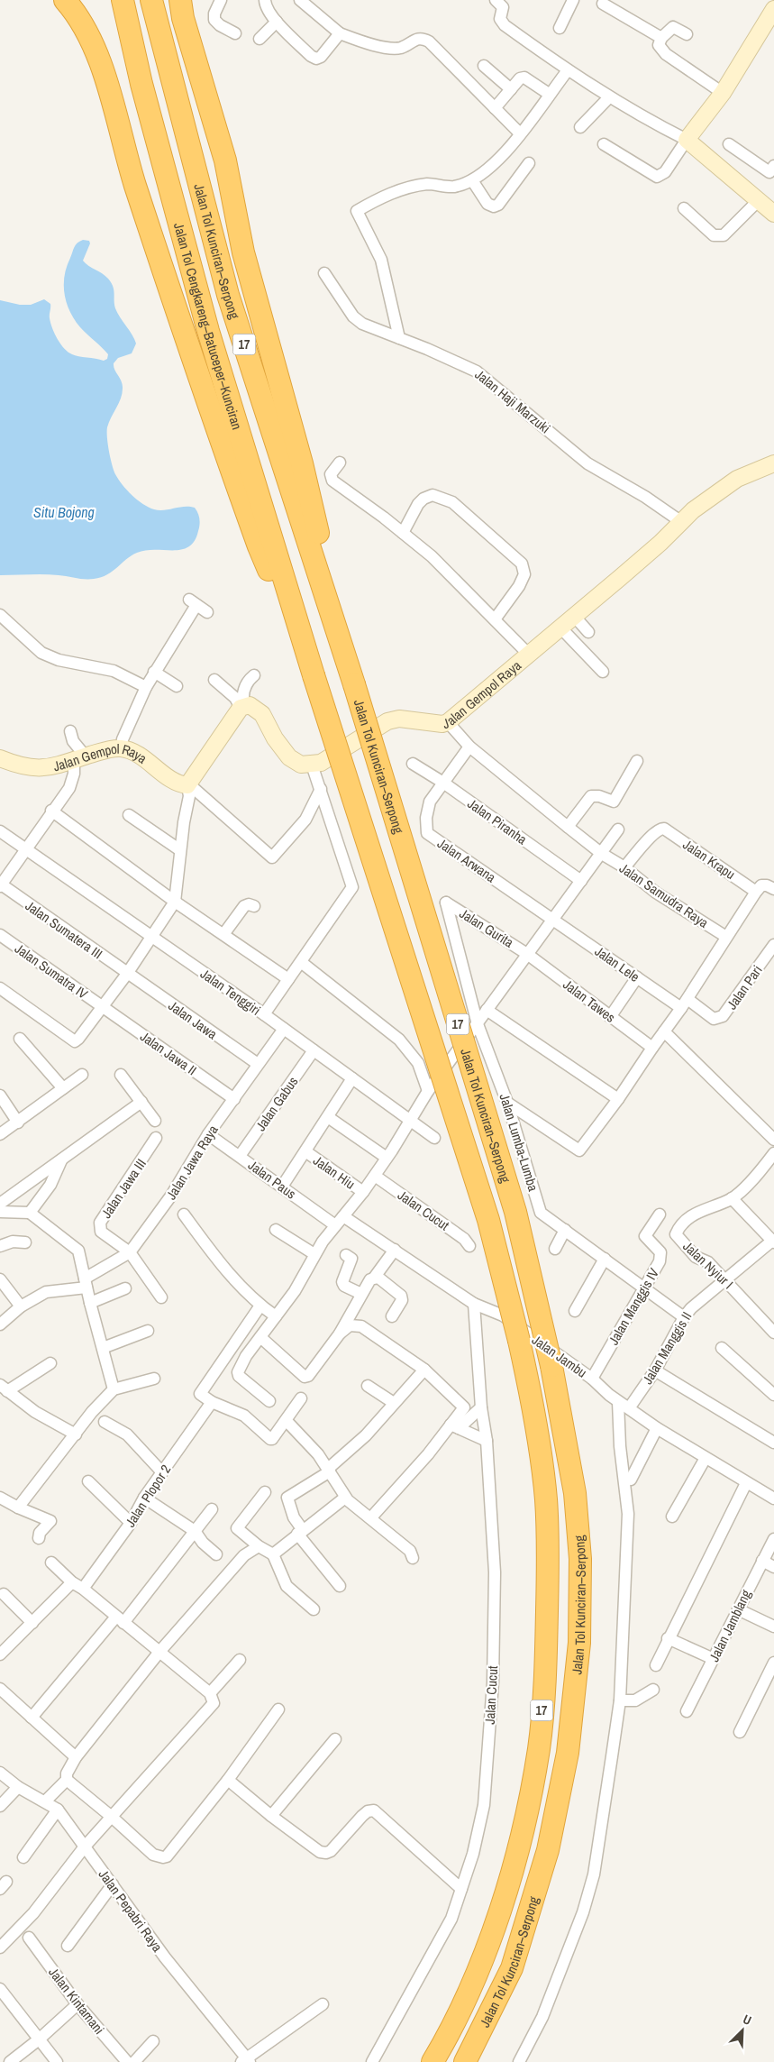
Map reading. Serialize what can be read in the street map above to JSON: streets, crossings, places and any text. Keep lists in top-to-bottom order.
{
  "streets": {
    "highway": ["Jalan Tol Kunciran–Serpong", "Jalan Tol Cengkareng–Batuceper–Kunciran", "17"],
    "street": [
      "Jalan Haji Marzuki",
      "Jalan Gempol Raya",
      "Jalan Piranha",
      "Jalan Krapu",
      "Jalan Arwana",
      "Jalan Samudra Raya",
      "Jalan Gurita",
      "Jalan Sumatera III",
      "Jalan Lele",
      "Jalan Sumatra IV",
      "Jalan Pari",
      "Jalan Tenggiri",
      "Jalan Tawes",
      "Jalan Jawa",
      "Jalan Jawa II",
      "Jalan Gabus",
      "Jalan Lumba-Lumba",
      "Jalan Jawa Raya",
      "Jalan Hiu",
      "Jalan Paus",
      "Jalan Jawa III",
      "Jalan Cucut",
      "Jalan Nyiur I",
      "Jalan Manggis IV",
      "Jalan Manggis II",
      "Jalan Jambu",
      "Jalan Plopor 2",
      "Jalan Jamblang",
      "Jalan Pepabri Raya",
      "Jalan Kintamani"
    ]
  },
  "crossings": [
    ["Jalan Tol Kunciran–Serpong", "Jalan Tol Cengkareng–Batuceper–Kunciran"],
    ["Jalan Haji Marzuki", "Jalan Gempol Raya"],
    ["Jalan Gempol Raya", "Jalan Samudra Raya"],
    ["Jalan Piranha", "Jalan Arwana"],
    ["Jalan Krapu", "Jalan Samudra Raya"],
    ["Jalan Arwana", "Jalan Lele"],
    ["Jalan Gurita", "Jalan Tawes"],
    ["Jalan Gurita", "Jalan Lumba-Lumba"],
    ["Jalan Sumatera III", "Jalan Jawa"],
    ["Jalan Lele", "Jalan Pari"],
    ["Jalan Sumatra IV", "Jalan Jawa II"],
    ["Jalan Tenggiri", "Jalan Gabus"],
    ["Jalan Tenggiri", "Jalan Jawa Raya"],
    ["Jalan Jawa", "Jalan Jawa Raya"],
    ["Jalan Jawa II", "Jalan Jawa Raya"],
    ["Jalan Gabus", "Jalan Paus"],
    ["Jalan Lumba-Lumba", "Jalan Manggis IV"],
    ["Jalan Lumba-Lumba", "Jalan Manggis II"],
    ["Jalan Jawa Raya", "Jalan Paus"],
    ["Jalan Jawa Raya", "Jalan Jawa III"],
    ["Jalan Cucut", "Jalan Jambu"],
    ["Jalan Nyiur I", "Jalan Manggis II"],
    ["Jalan Manggis IV", "Jalan Jambu"],
    ["Jalan Manggis II", "Jalan Jambu"]
  ],
  "water": ["Situ Bojong"],
  "north": "top right"
}
